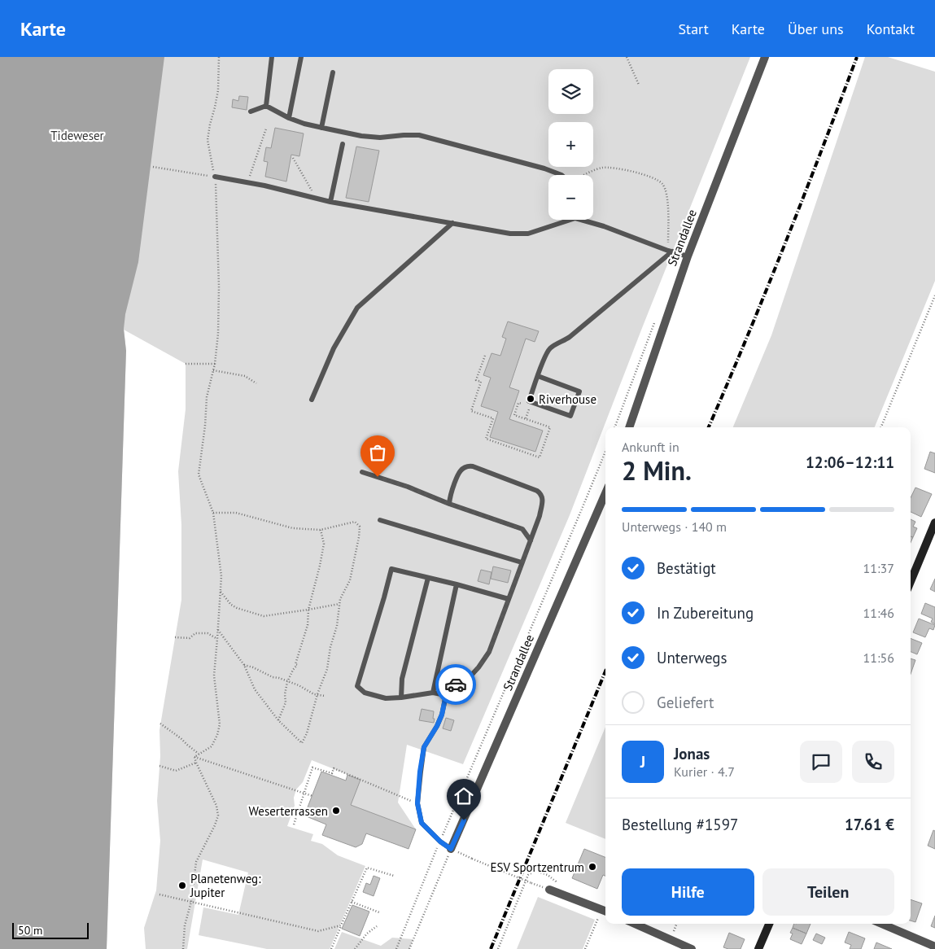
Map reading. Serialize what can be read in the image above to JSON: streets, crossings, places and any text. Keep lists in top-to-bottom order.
{
  "streets": {
    "street": ["Strandallee"]
  },
  "parks": ["Tideweser"],
  "places": [
    "Riverhouse",
    "Weserterrassen",
    "ESV Sportzentrum",
    "Planetenweg: Jupiter"
  ],
  "scale_bar": "50 m",
  "page": {
    "header": "Karte",
    "nav": [
      "Start",
      "Karte",
      "Über uns",
      "Kontakt"
    ],
    "map_buttons": ["+", "−"],
    "heading": ["2 Min.", "Ankunft in", "12:06–12:11"],
    "panel": [
      "Jonas",
      "Kurier · 4.7",
      "Bestellung #1597",
      "17.61 €"
    ],
    "bar": "Unterwegs · 140 m",
    "list": [
      ["Bestätigt", "11:37"],
      ["In Zubereitung", "11:46"],
      ["Unterwegs", "11:56"],
      "Geliefert"
    ],
    "round": "J",
    "buttons": ["Hilfe", "Teilen"],
    "scale": "50 m"
  }
}
